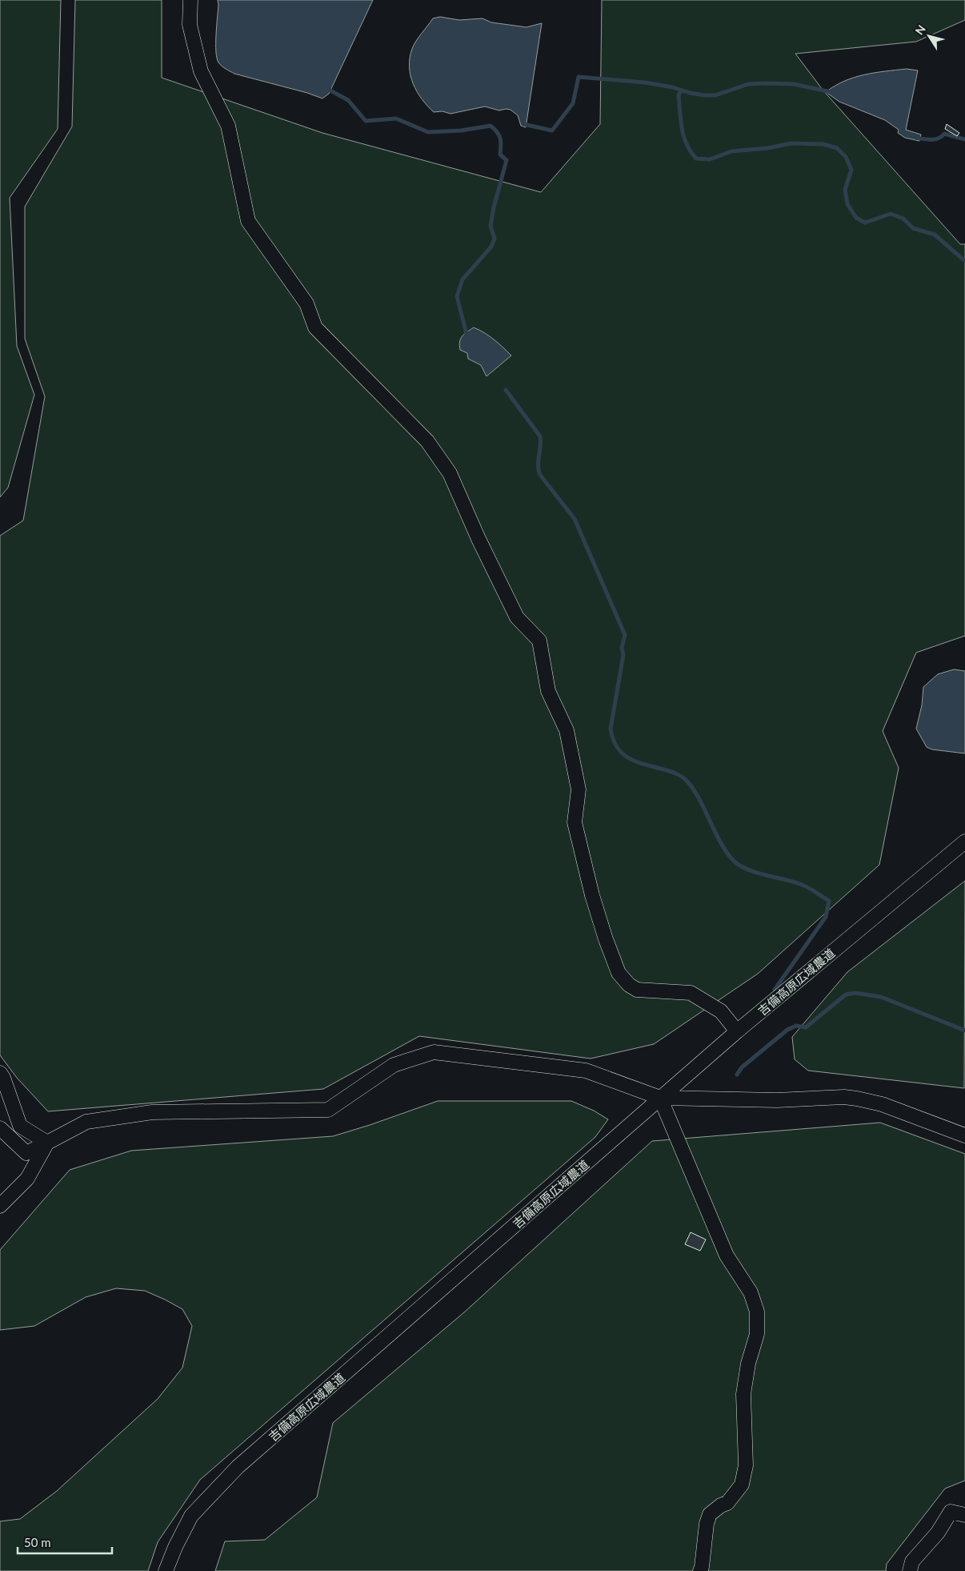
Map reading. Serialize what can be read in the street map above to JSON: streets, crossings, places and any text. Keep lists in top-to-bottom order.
{
  "streets": {
    "street": ["吉備高原広域農道"]
  },
  "scale_bar": "50 m",
  "north": "top left"
}
